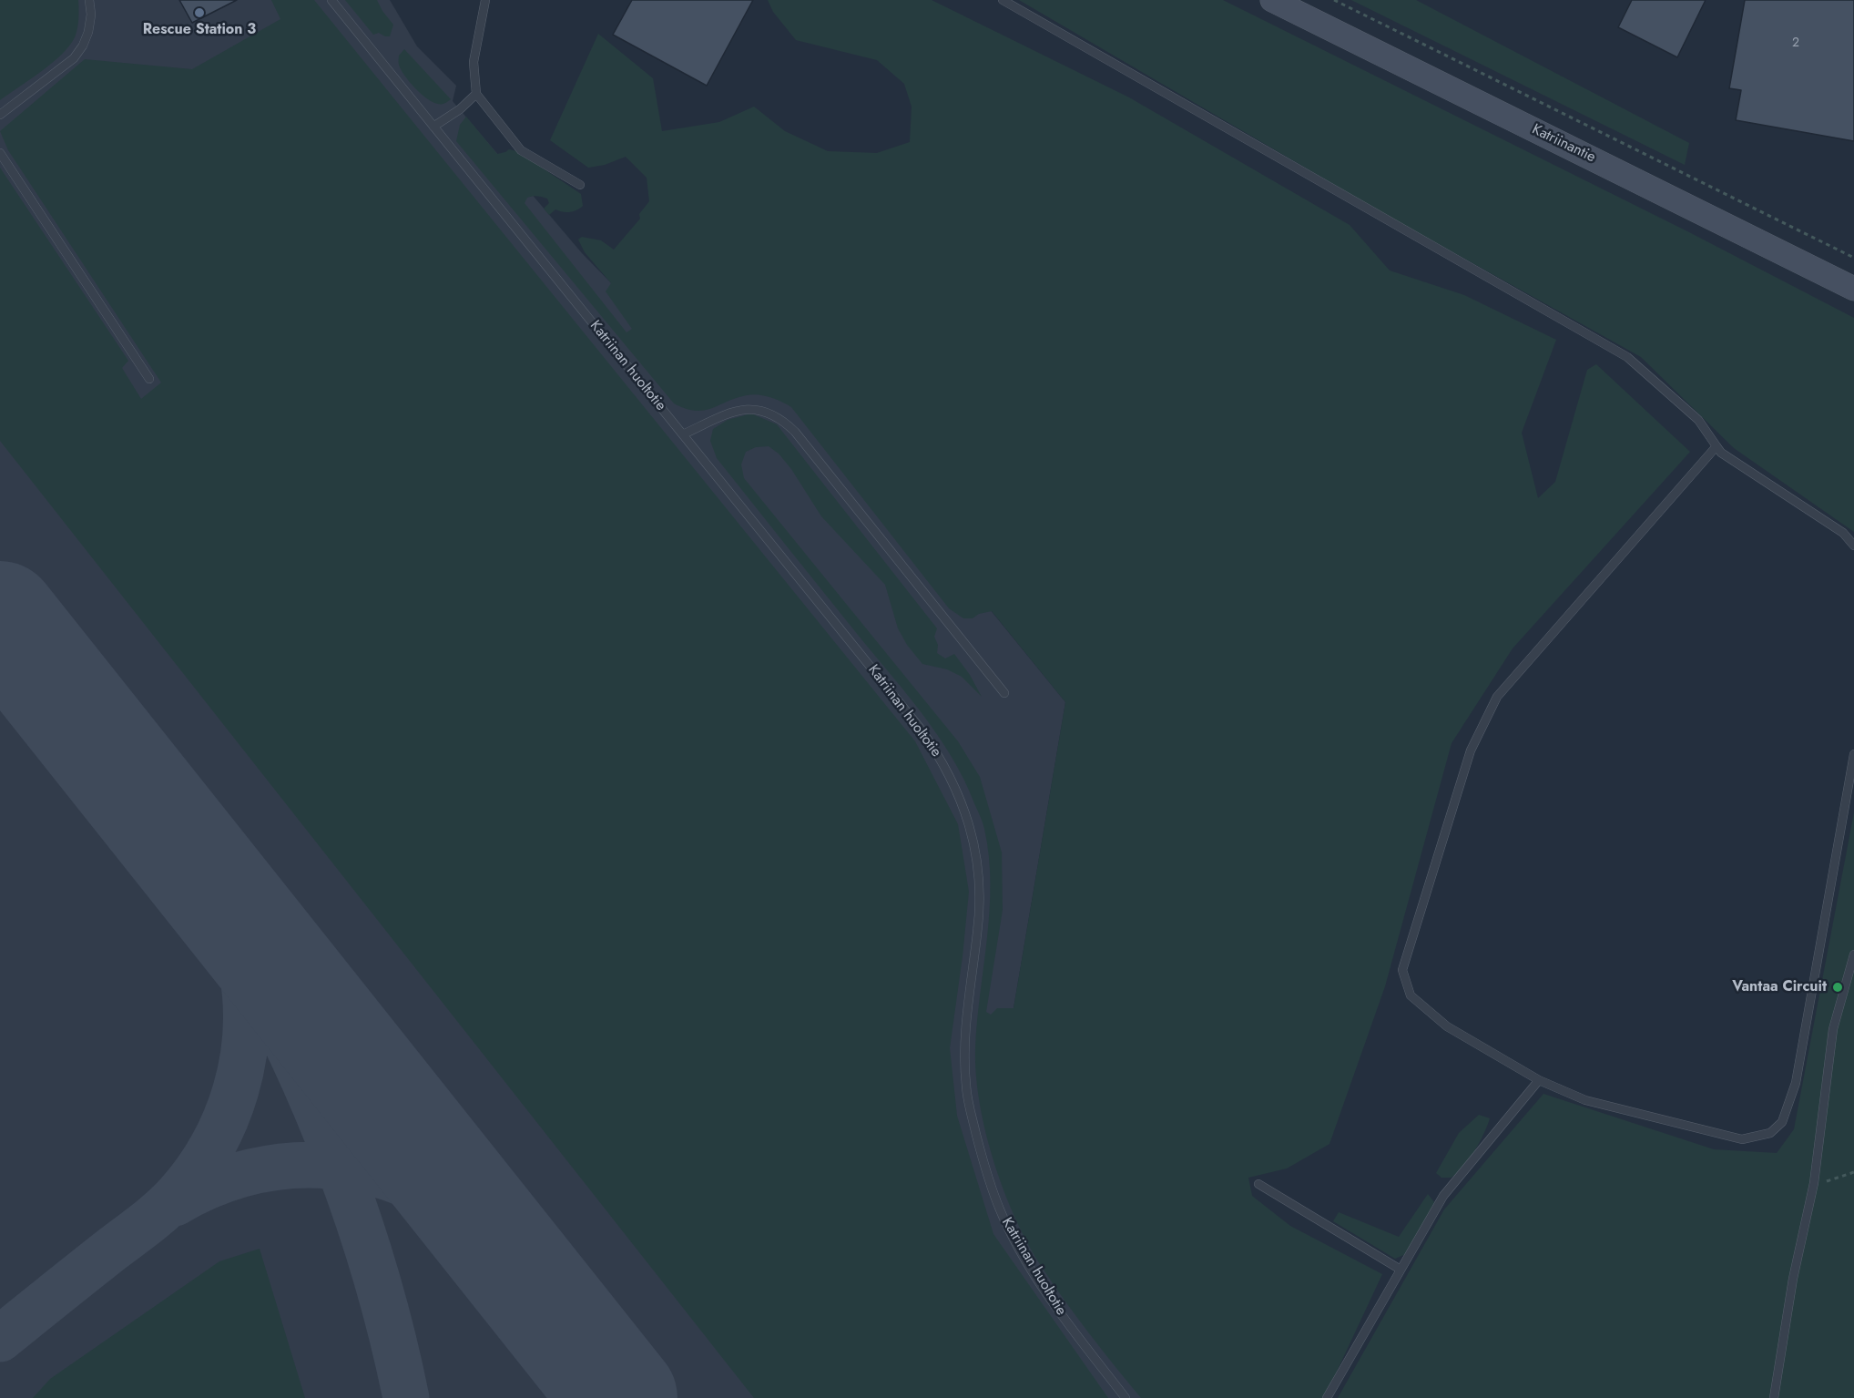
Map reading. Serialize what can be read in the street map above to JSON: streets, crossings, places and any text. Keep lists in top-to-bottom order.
{
  "streets": {
    "main road": ["Katriinantie"],
    "lane": ["Katriinan huoltotie"]
  },
  "places": ["Rescue Station 3", "Vantaa Circuit"],
  "house_numbers": ["2"]
}
